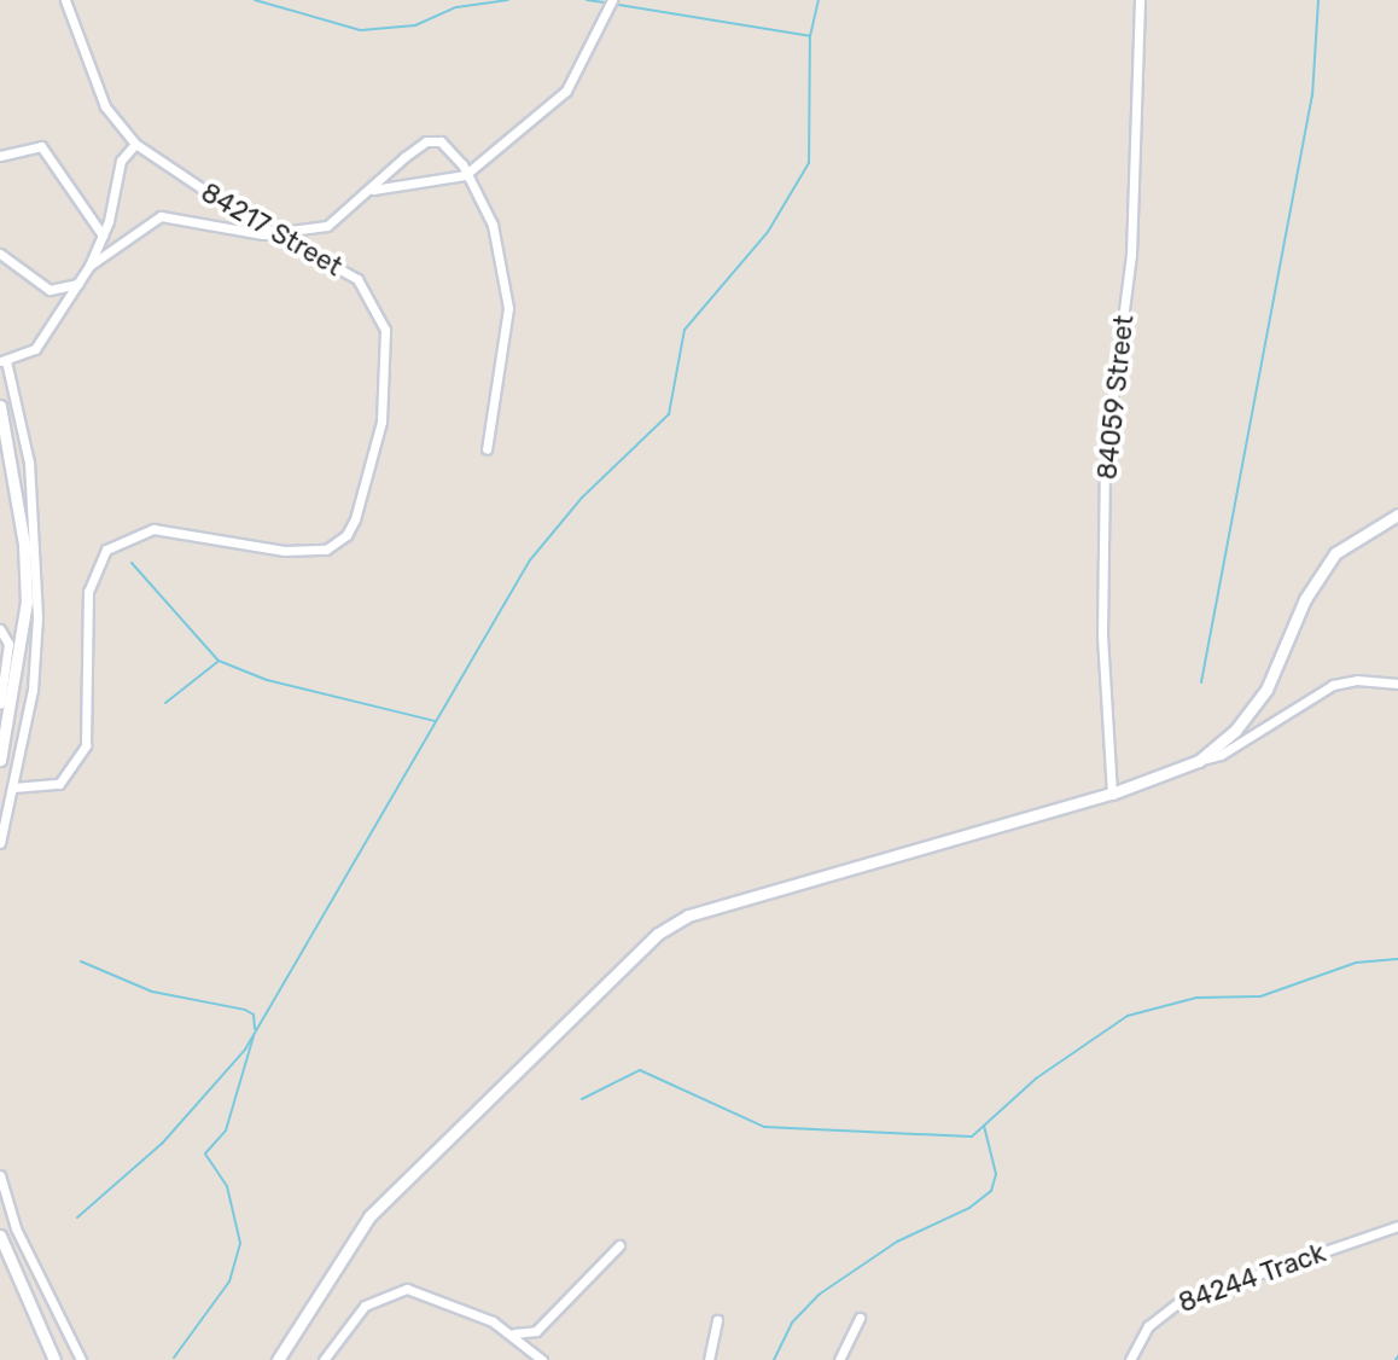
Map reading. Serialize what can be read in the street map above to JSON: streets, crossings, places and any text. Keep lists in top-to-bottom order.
{
  "streets": {
    "street": ["84217 Street", "84059 Street", "84244 Track"]
  }
}
